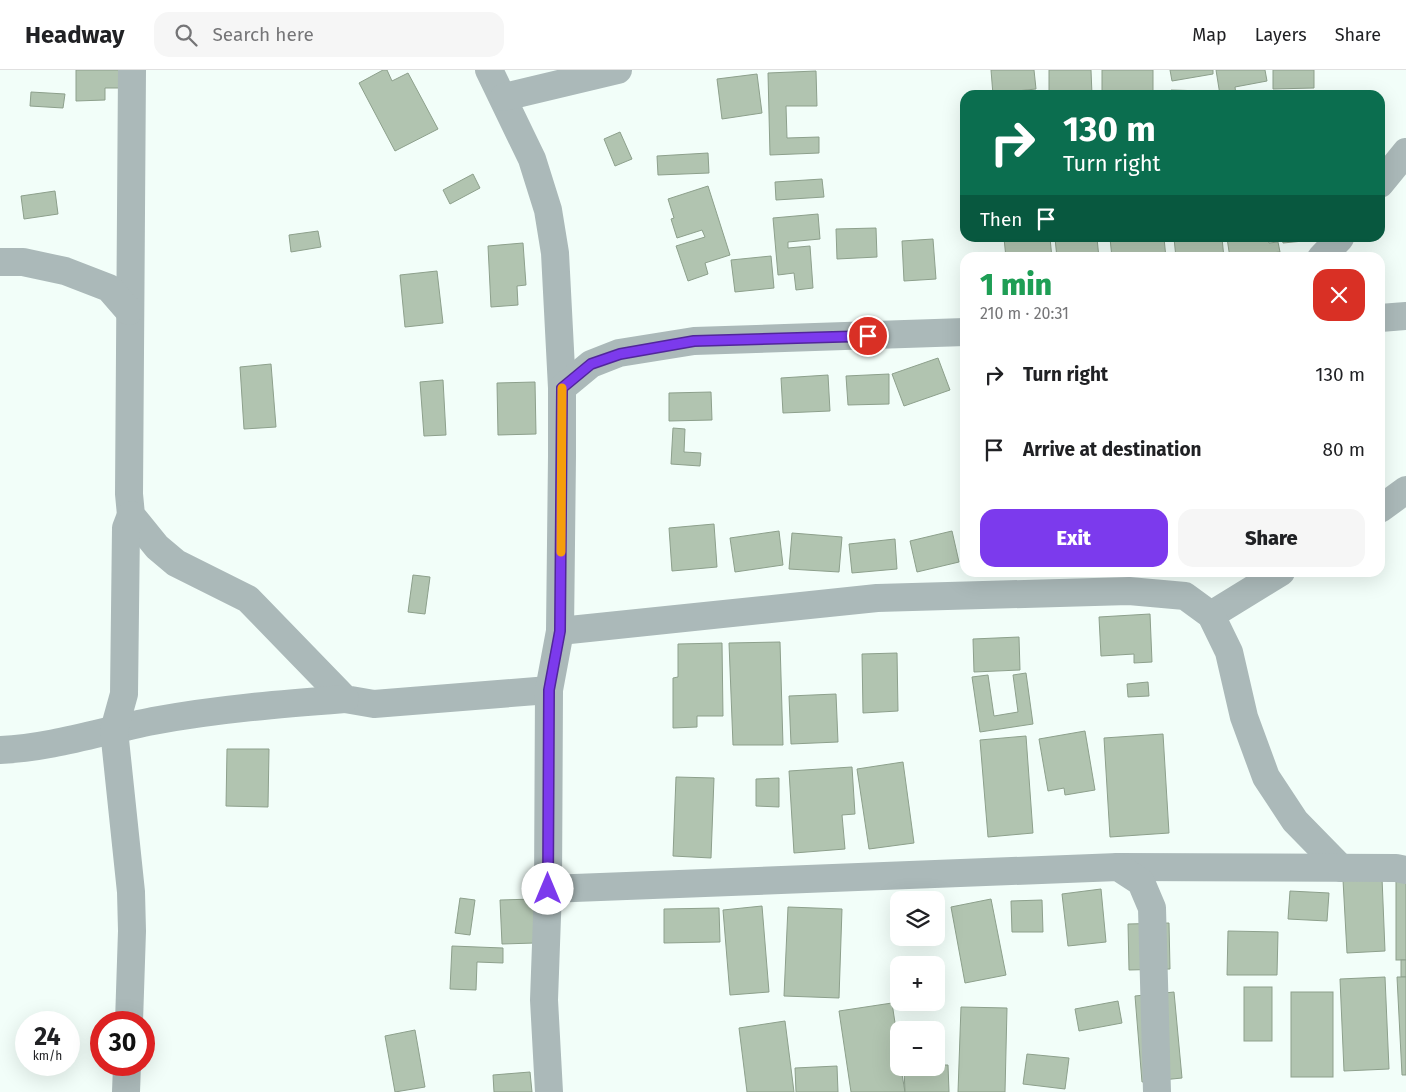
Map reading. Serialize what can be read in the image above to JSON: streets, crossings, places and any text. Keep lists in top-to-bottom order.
{
  "page": {
    "header": "Headway",
    "search": "Search here",
    "nav": ["Map", "Layers", "Share"],
    "turn": ["130 m", "Turn right"],
    "then": "Then",
    "heading": ["1 min", "210 m · 20:31"],
    "list": [
      {
        "name": "Turn right",
        "value": "130 m"
      },
      {
        "name": "Arrive at destination",
        "value": "80 m"
      }
    ],
    "buttons": ["Exit", "Share"],
    "map_buttons": ["+", "−"],
    "speed": "24 km/h",
    "limit": "30"
  }
}
